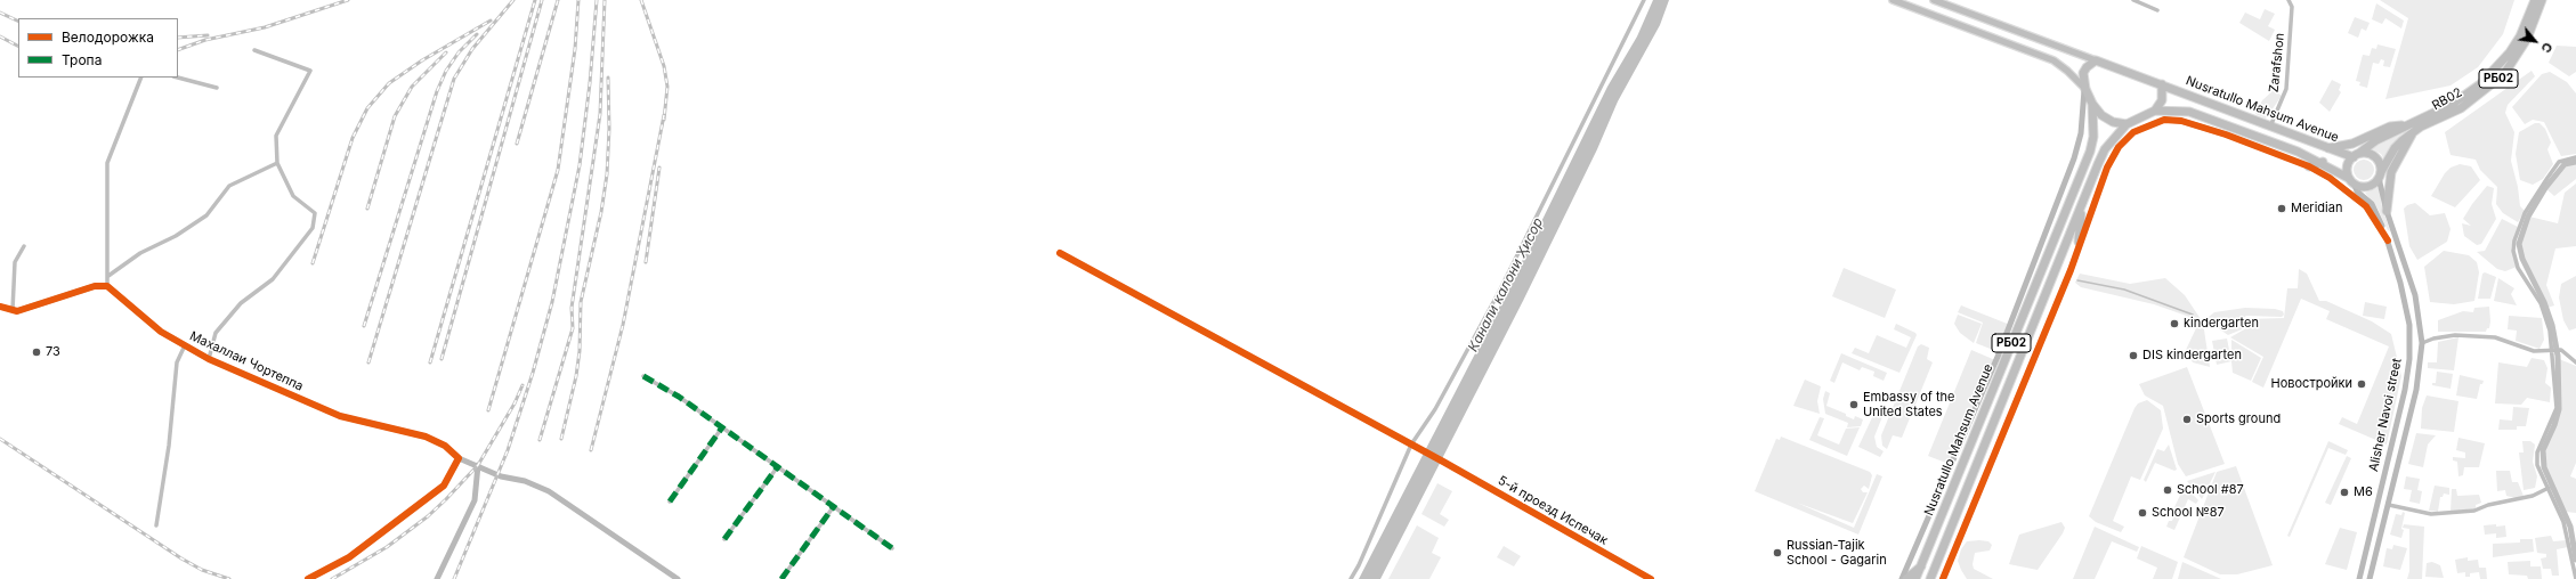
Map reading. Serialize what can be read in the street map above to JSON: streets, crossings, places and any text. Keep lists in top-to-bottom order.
{
  "streets": {
    "highway": ["РБ02", "RB02", "Nusratullo Mahsum Avenue"],
    "street": [
      "Zarafshon",
      "Махаллаи Чортеппа",
      "Alisher Navoi street",
      "5-й проезд Испечак"
    ]
  },
  "crossings": [
    ["Zarafshon", "Nusratullo Mahsum Avenue"],
    ["РБ02", "RB02"],
    ["РБ02", "Nusratullo Mahsum Avenue"],
    ["РБ02", "Alisher Navoi street"],
    ["Nusratullo Mahsum Avenue", "Alisher Navoi street"]
  ],
  "water": ["Канали калони Ҳисор"],
  "places": [
    "Meridian",
    "kindergarten",
    "73",
    "DIS kindergarten",
    "Новостройки",
    "Embassy of the United States",
    "Sports ground",
    "School #87",
    "М6",
    "School №87",
    "Russian-Tajik School - Gagarin"
  ],
  "legend": ["Велодорожка", "Тропа"],
  "north": "bottom right"
}
